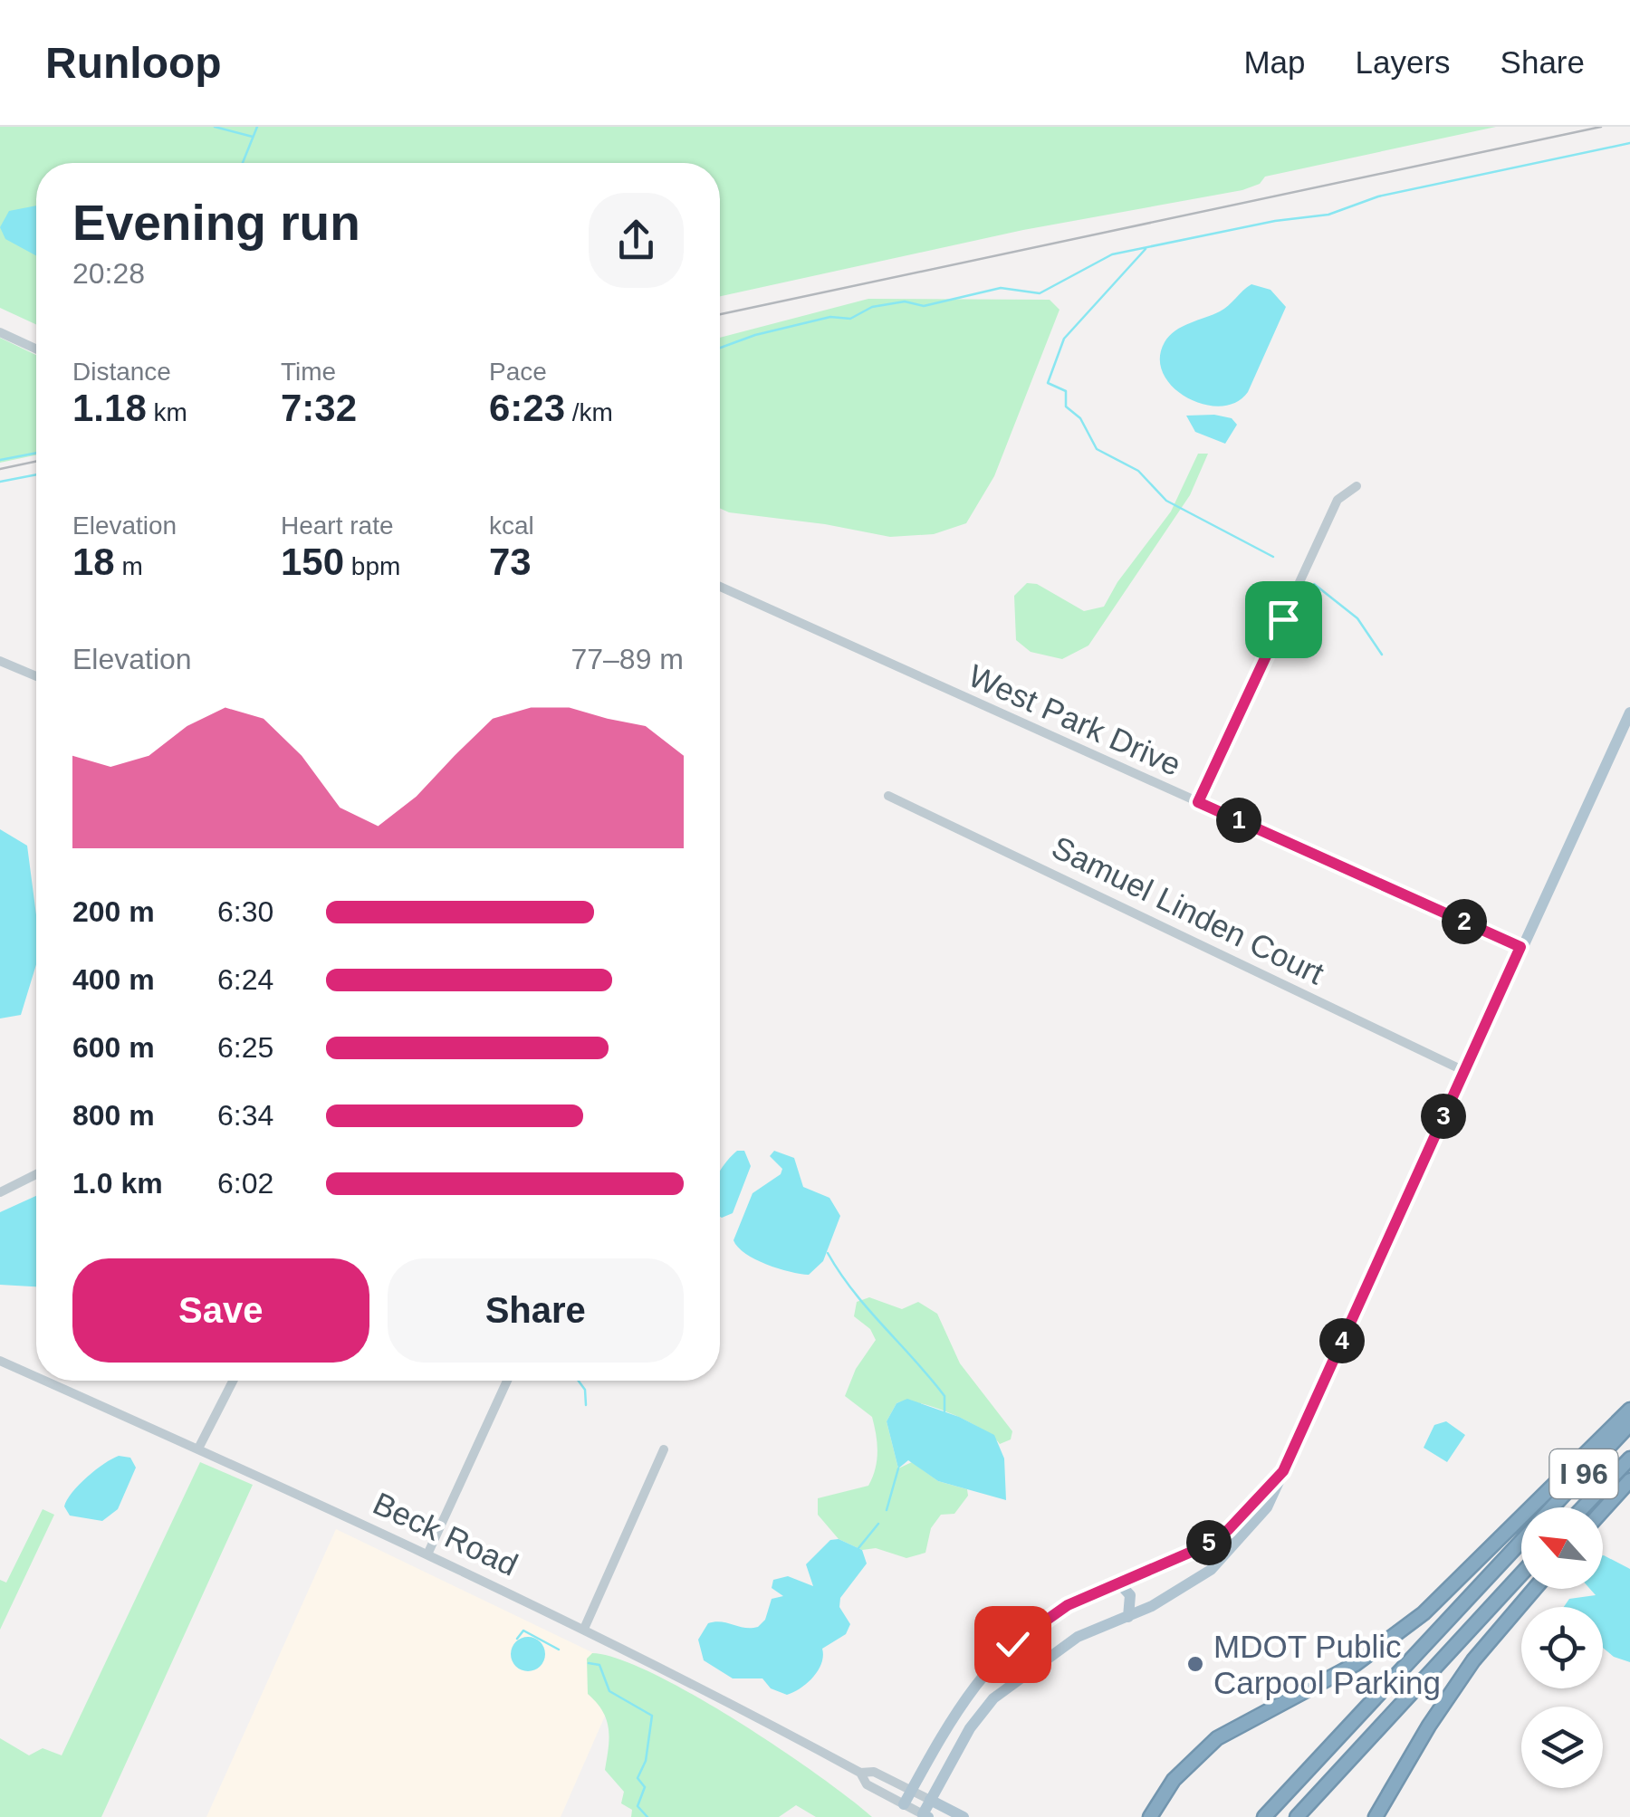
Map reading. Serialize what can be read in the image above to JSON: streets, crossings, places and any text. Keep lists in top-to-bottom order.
{
  "streets": {
    "highway": ["I 96"],
    "main road": ["Beck Road"],
    "street": ["West Park Drive", "Samuel Linden Court"]
  },
  "places": ["MDOT Public Carpool Parking"],
  "north": "top left",
  "page": {
    "header": "Runloop",
    "nav": ["Map", "Layers", "Share"],
    "heading": ["Evening run", "20:28"],
    "stats": [
      ["Distance", "1.18 km"],
      ["Time", "7:32"],
      ["Pace", "6:23 /km"],
      ["Elevation", "18 m"],
      ["Heart rate", "150 bpm"],
      ["kcal", "73"]
    ],
    "chart": ["Elevation", "77–89 m"],
    "pins": [
      "1",
      "2",
      "3",
      "4",
      "5"
    ],
    "list": [
      {
        "name": "200 m",
        "note": "6:30"
      },
      {
        "name": "400 m",
        "note": "6:24"
      },
      {
        "name": "600 m",
        "note": "6:25"
      },
      {
        "name": "800 m",
        "note": "6:34"
      },
      {
        "name": "1.0 km",
        "note": "6:02"
      }
    ],
    "buttons": ["Save", "Share"]
  }
}
